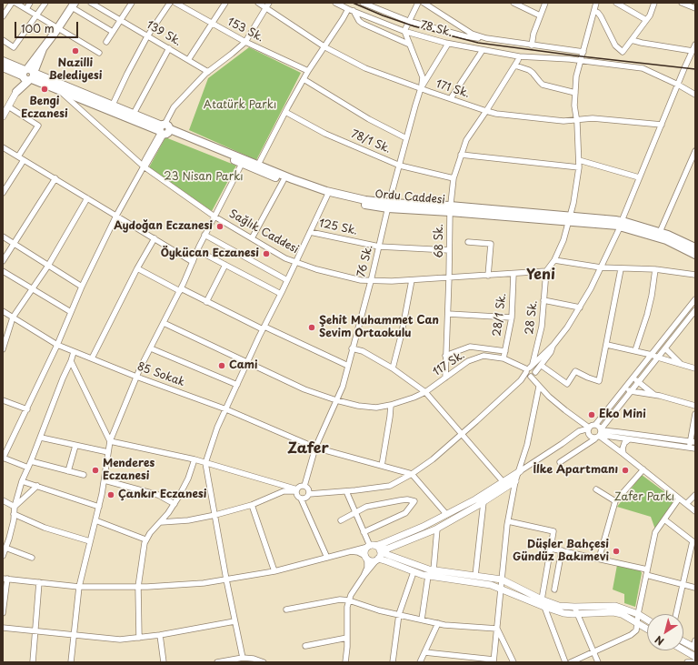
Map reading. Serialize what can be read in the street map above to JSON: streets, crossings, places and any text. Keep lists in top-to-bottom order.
{
  "streets": {
    "main road": ["Ordu Caddesi"],
    "street": [
      "78 Sk.",
      "153 Sk.",
      "139 Sk.",
      "171 Sk.",
      "78/1 Sk.",
      "125 Sk.",
      "Sağlık Caddesi",
      "68 Sk.",
      "76 Sk.",
      "28/1 Sk.",
      "28 Sk.",
      "117 Sk.",
      "85 Sokak"
    ]
  },
  "crossings": [
    ["78 Sk.", "68 Sk."],
    ["78 Sk.", "76 Sk."],
    ["171 Sk.", "68 Sk."],
    ["171 Sk.", "76 Sk."],
    ["78/1 Sk.", "68 Sk."],
    ["78/1 Sk.", "76 Sk."],
    ["Ordu Caddesi", "Sağlık Caddesi"],
    ["Ordu Caddesi", "68 Sk."],
    ["Ordu Caddesi", "76 Sk."],
    ["125 Sk.", "68 Sk."],
    ["125 Sk.", "76 Sk."],
    ["Sağlık Caddesi", "68 Sk."],
    ["Sağlık Caddesi", "76 Sk."],
    ["Sağlık Caddesi", "28/1 Sk."],
    ["Sağlık Caddesi", "28 Sk."],
    ["68 Sk.", "117 Sk."],
    ["76 Sk.", "117 Sk."],
    ["76 Sk.", "85 Sokak"],
    ["28/1 Sk.", "117 Sk."],
    ["28 Sk.", "117 Sk."]
  ],
  "districts": ["Yeni", "Zafer"],
  "parks": ["Atatürk Parkı", "23 Nisan Parkı", "Zafer Parkı"],
  "places": [
    "Nazilli Belediyesi",
    "Bengi Eczanesi",
    "Aydoğan Eczanesi",
    "Öykücan Eczanesi",
    "Şehit Muhammet Can Sevim Ortaokulu",
    "Cami",
    "Eko Mini",
    "Menderes Eczanesi",
    "İlke Apartmanı",
    "Çankır Eczanesi",
    "Düşler Bahçesi Gündüz Bakımevi"
  ],
  "scale_bar": "100 m",
  "north": "bottom left"
}
